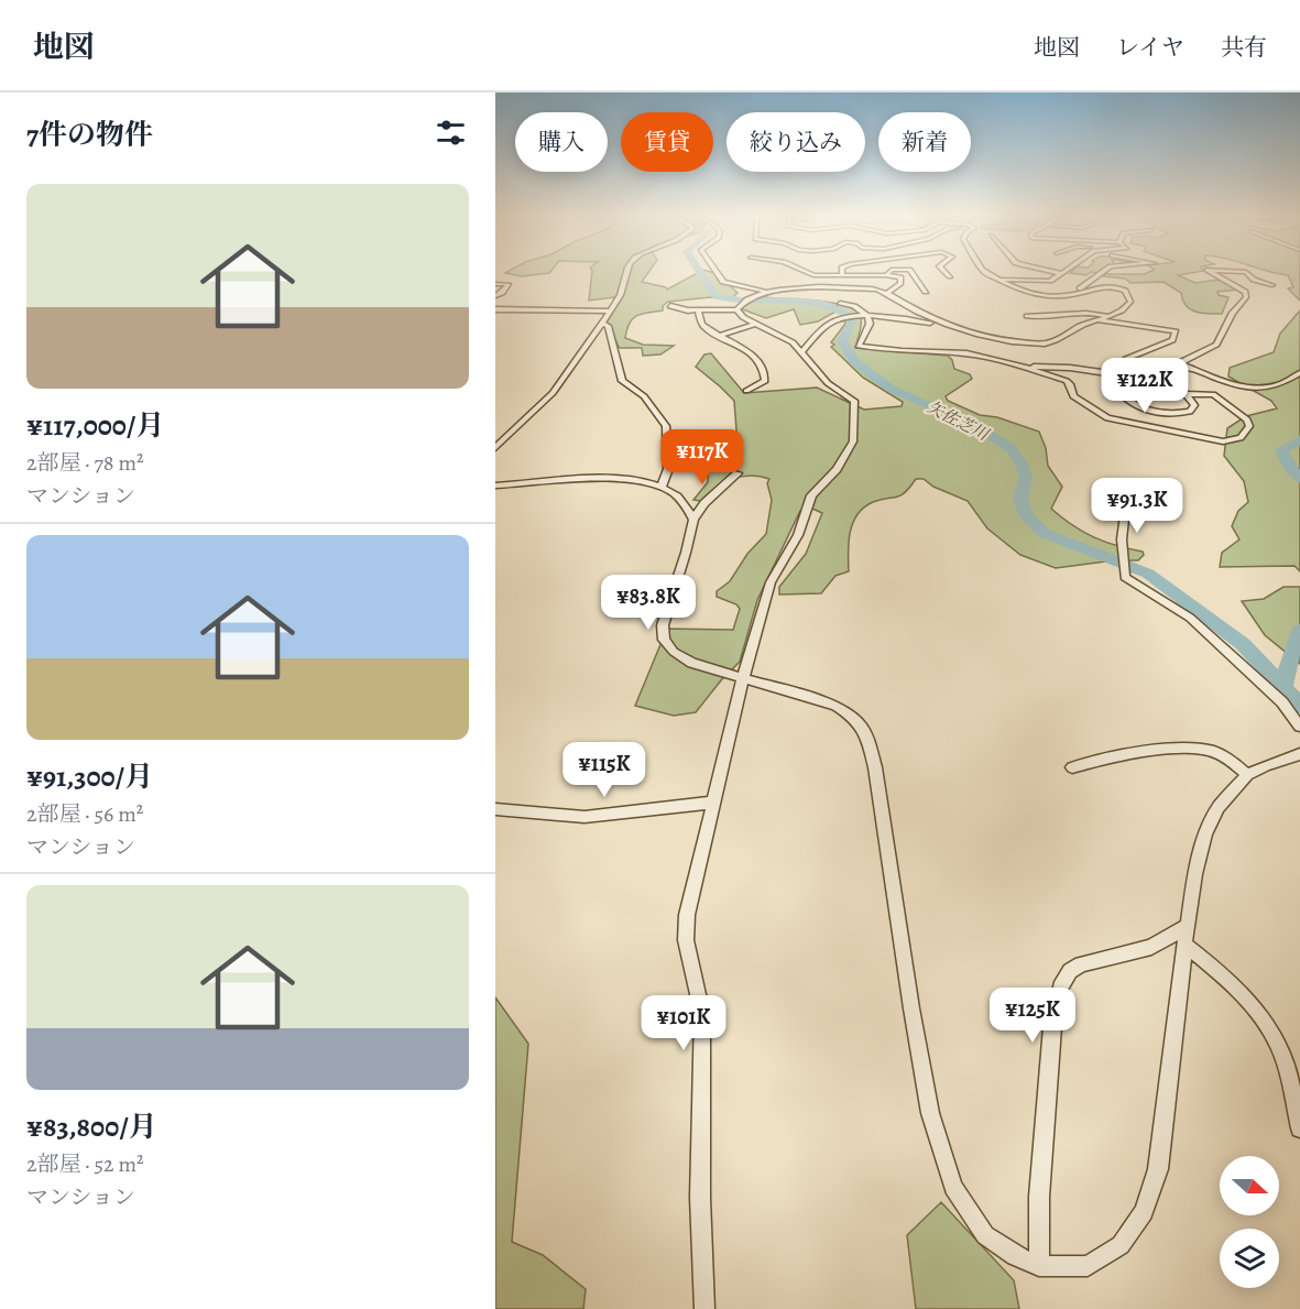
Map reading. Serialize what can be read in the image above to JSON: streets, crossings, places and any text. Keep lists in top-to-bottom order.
{
  "water": ["矢佐芝川"],
  "north": "right",
  "page": {
    "header": "地図",
    "nav": ["地図", "レイヤ", "共有"],
    "heading": "7件の物件",
    "chip": [
      "購入",
      "賃貸",
      "絞り込み",
      "新着"
    ],
    "list": [
      {
        "name": "¥117,000/月",
        "note": "2部屋 · 78 m² · マンション"
      },
      {
        "name": "¥91,300/月",
        "note": "2部屋 · 56 m² · マンション"
      },
      {
        "name": "¥83,800/月",
        "note": "2部屋 · 52 m² · マンション"
      }
    ],
    "price": [
      "¥122K",
      "¥117K",
      "¥91.3K",
      "¥83.8K",
      "¥115K",
      "¥125K",
      "¥101K"
    ]
  }
}
